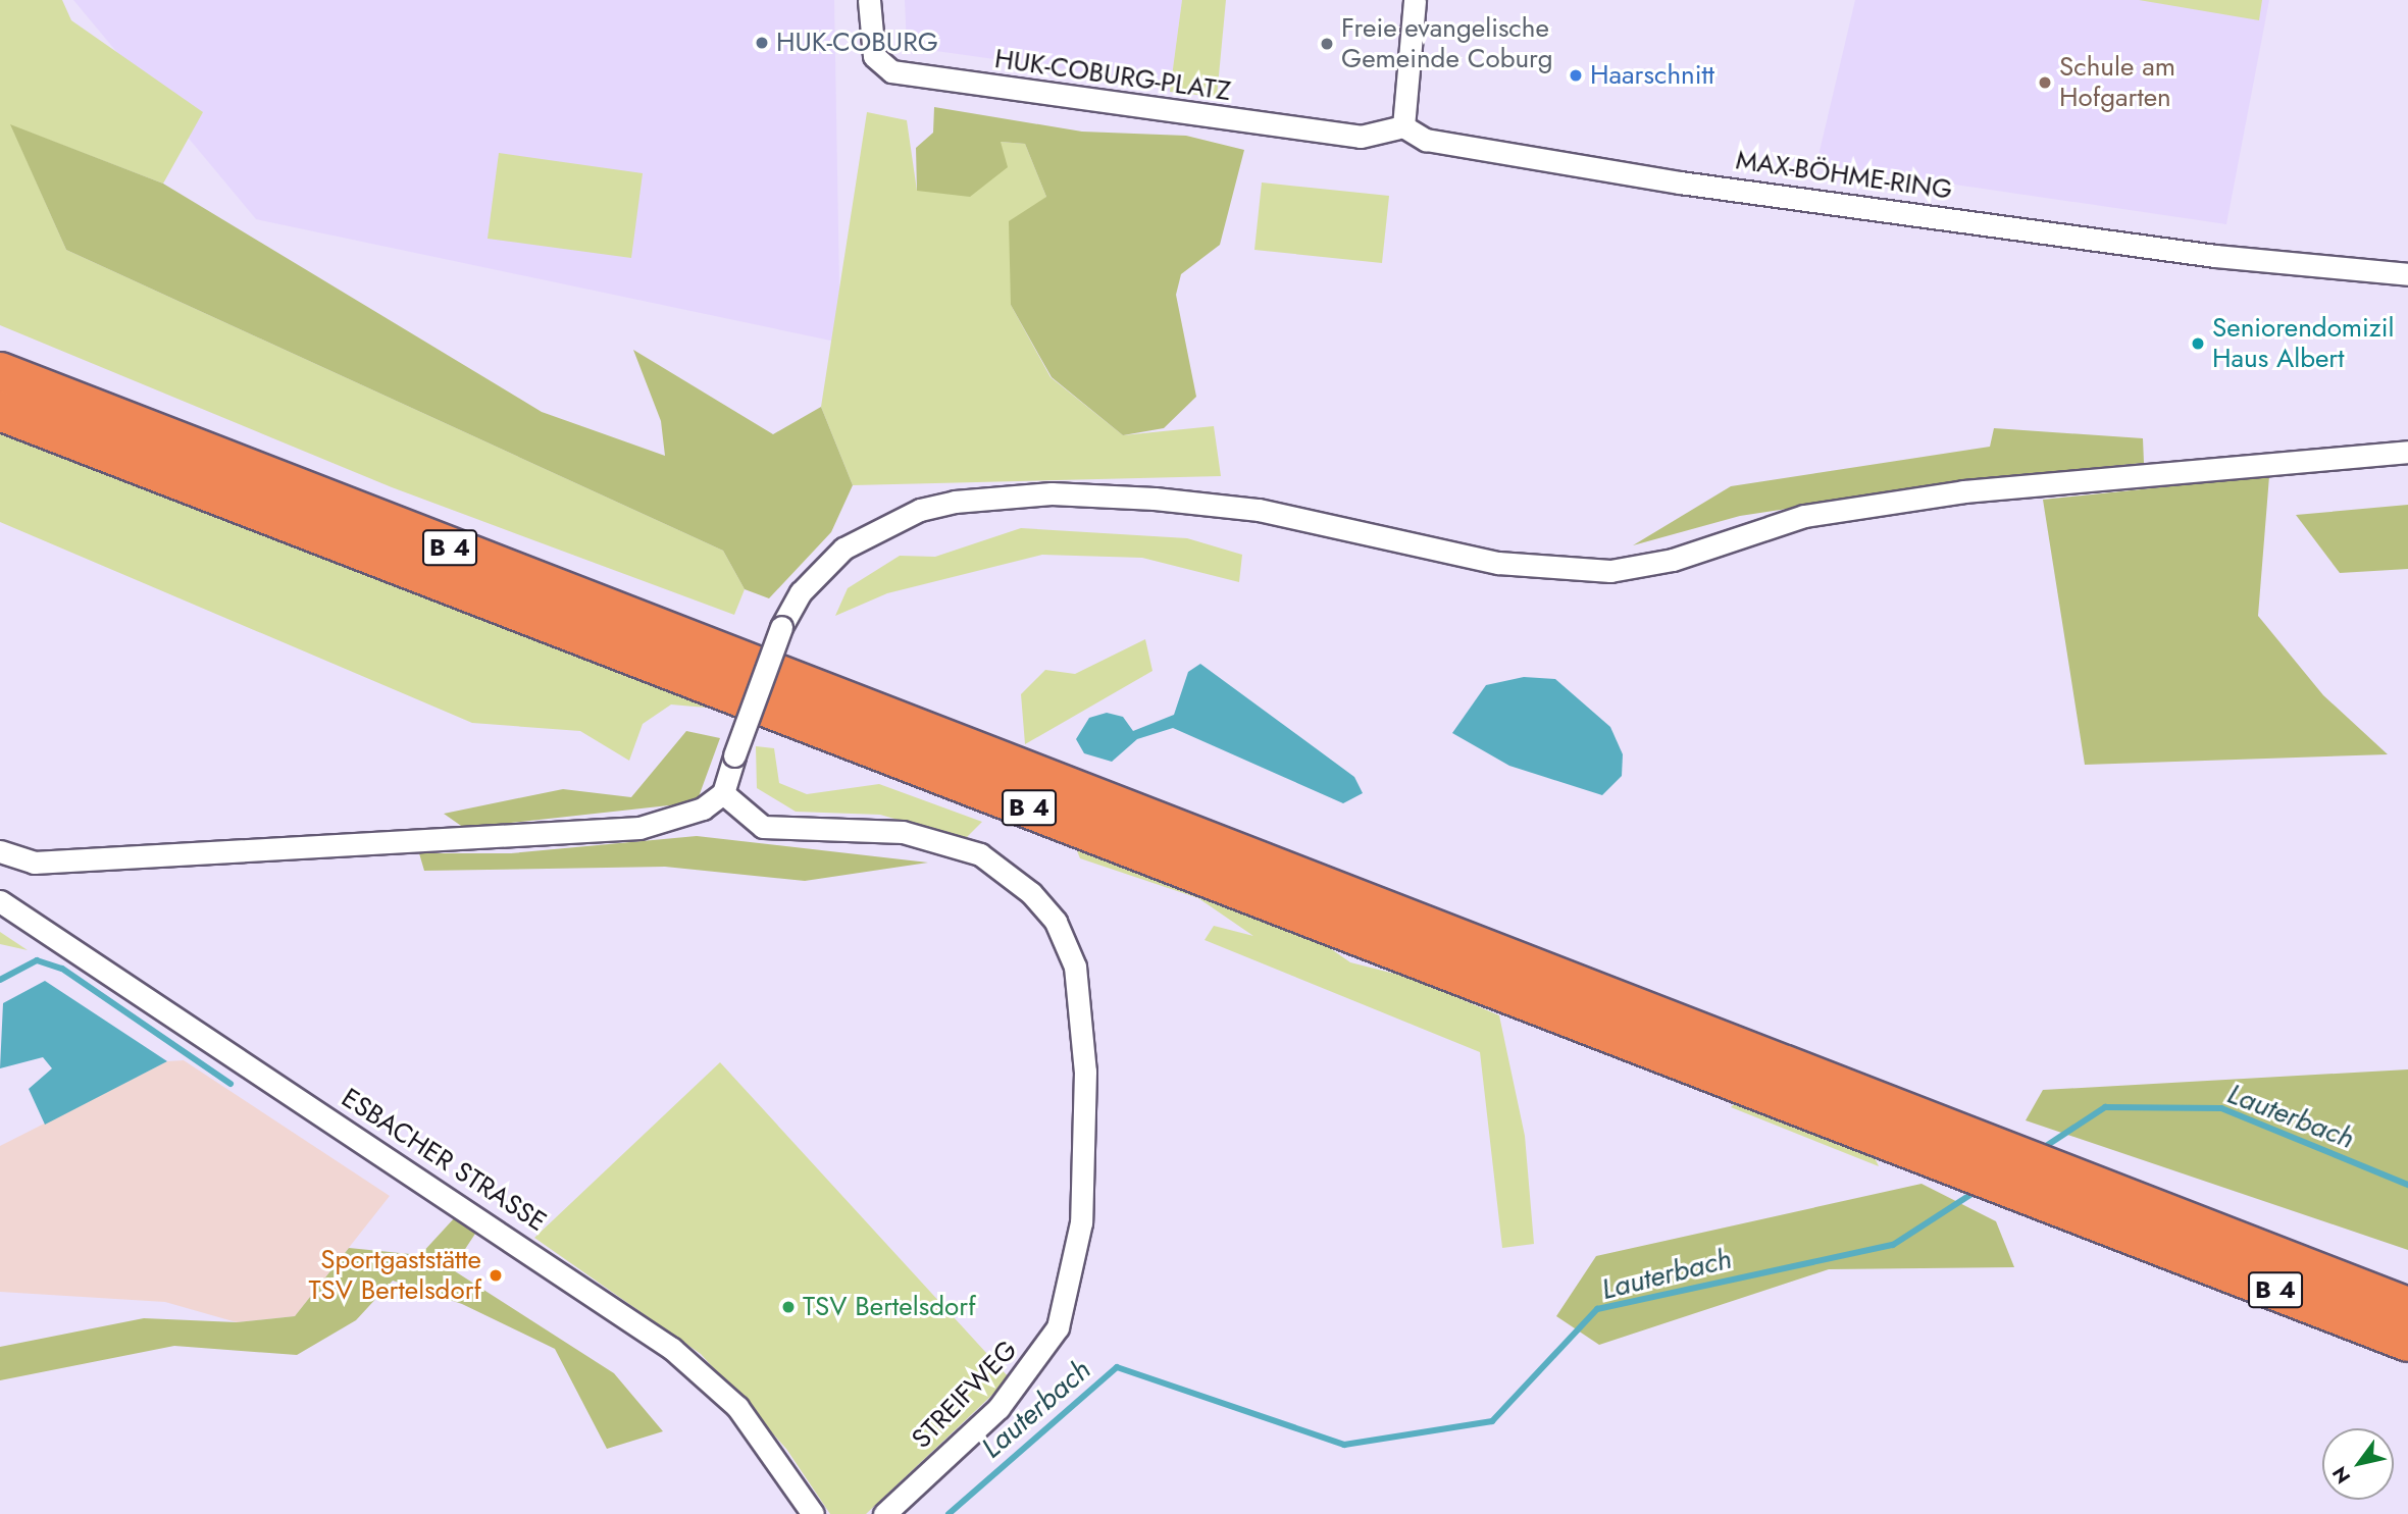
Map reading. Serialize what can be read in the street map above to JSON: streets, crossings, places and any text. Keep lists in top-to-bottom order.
{
  "streets": {
    "highway": ["B 4"],
    "street": [
      "HUK-COBURG-PLATZ",
      "MAX-BÖHME-RING",
      "ESBACHER STRASSE",
      "STREIFWEG"
    ]
  },
  "crossings": [
    ["HUK-COBURG-PLATZ", "MAX-BÖHME-RING"]
  ],
  "water": ["Lauterbach"],
  "places": [
    "HUK-COBURG",
    "Freie evangelische Gemeinde Coburg",
    "Haarschnitt",
    "Schule am Hofgarten",
    "Seniorendomizil Haus Albert",
    "Sportgaststätte TSV Bertelsdorf",
    "TSV Bertelsdorf"
  ],
  "north": "bottom left"
}
